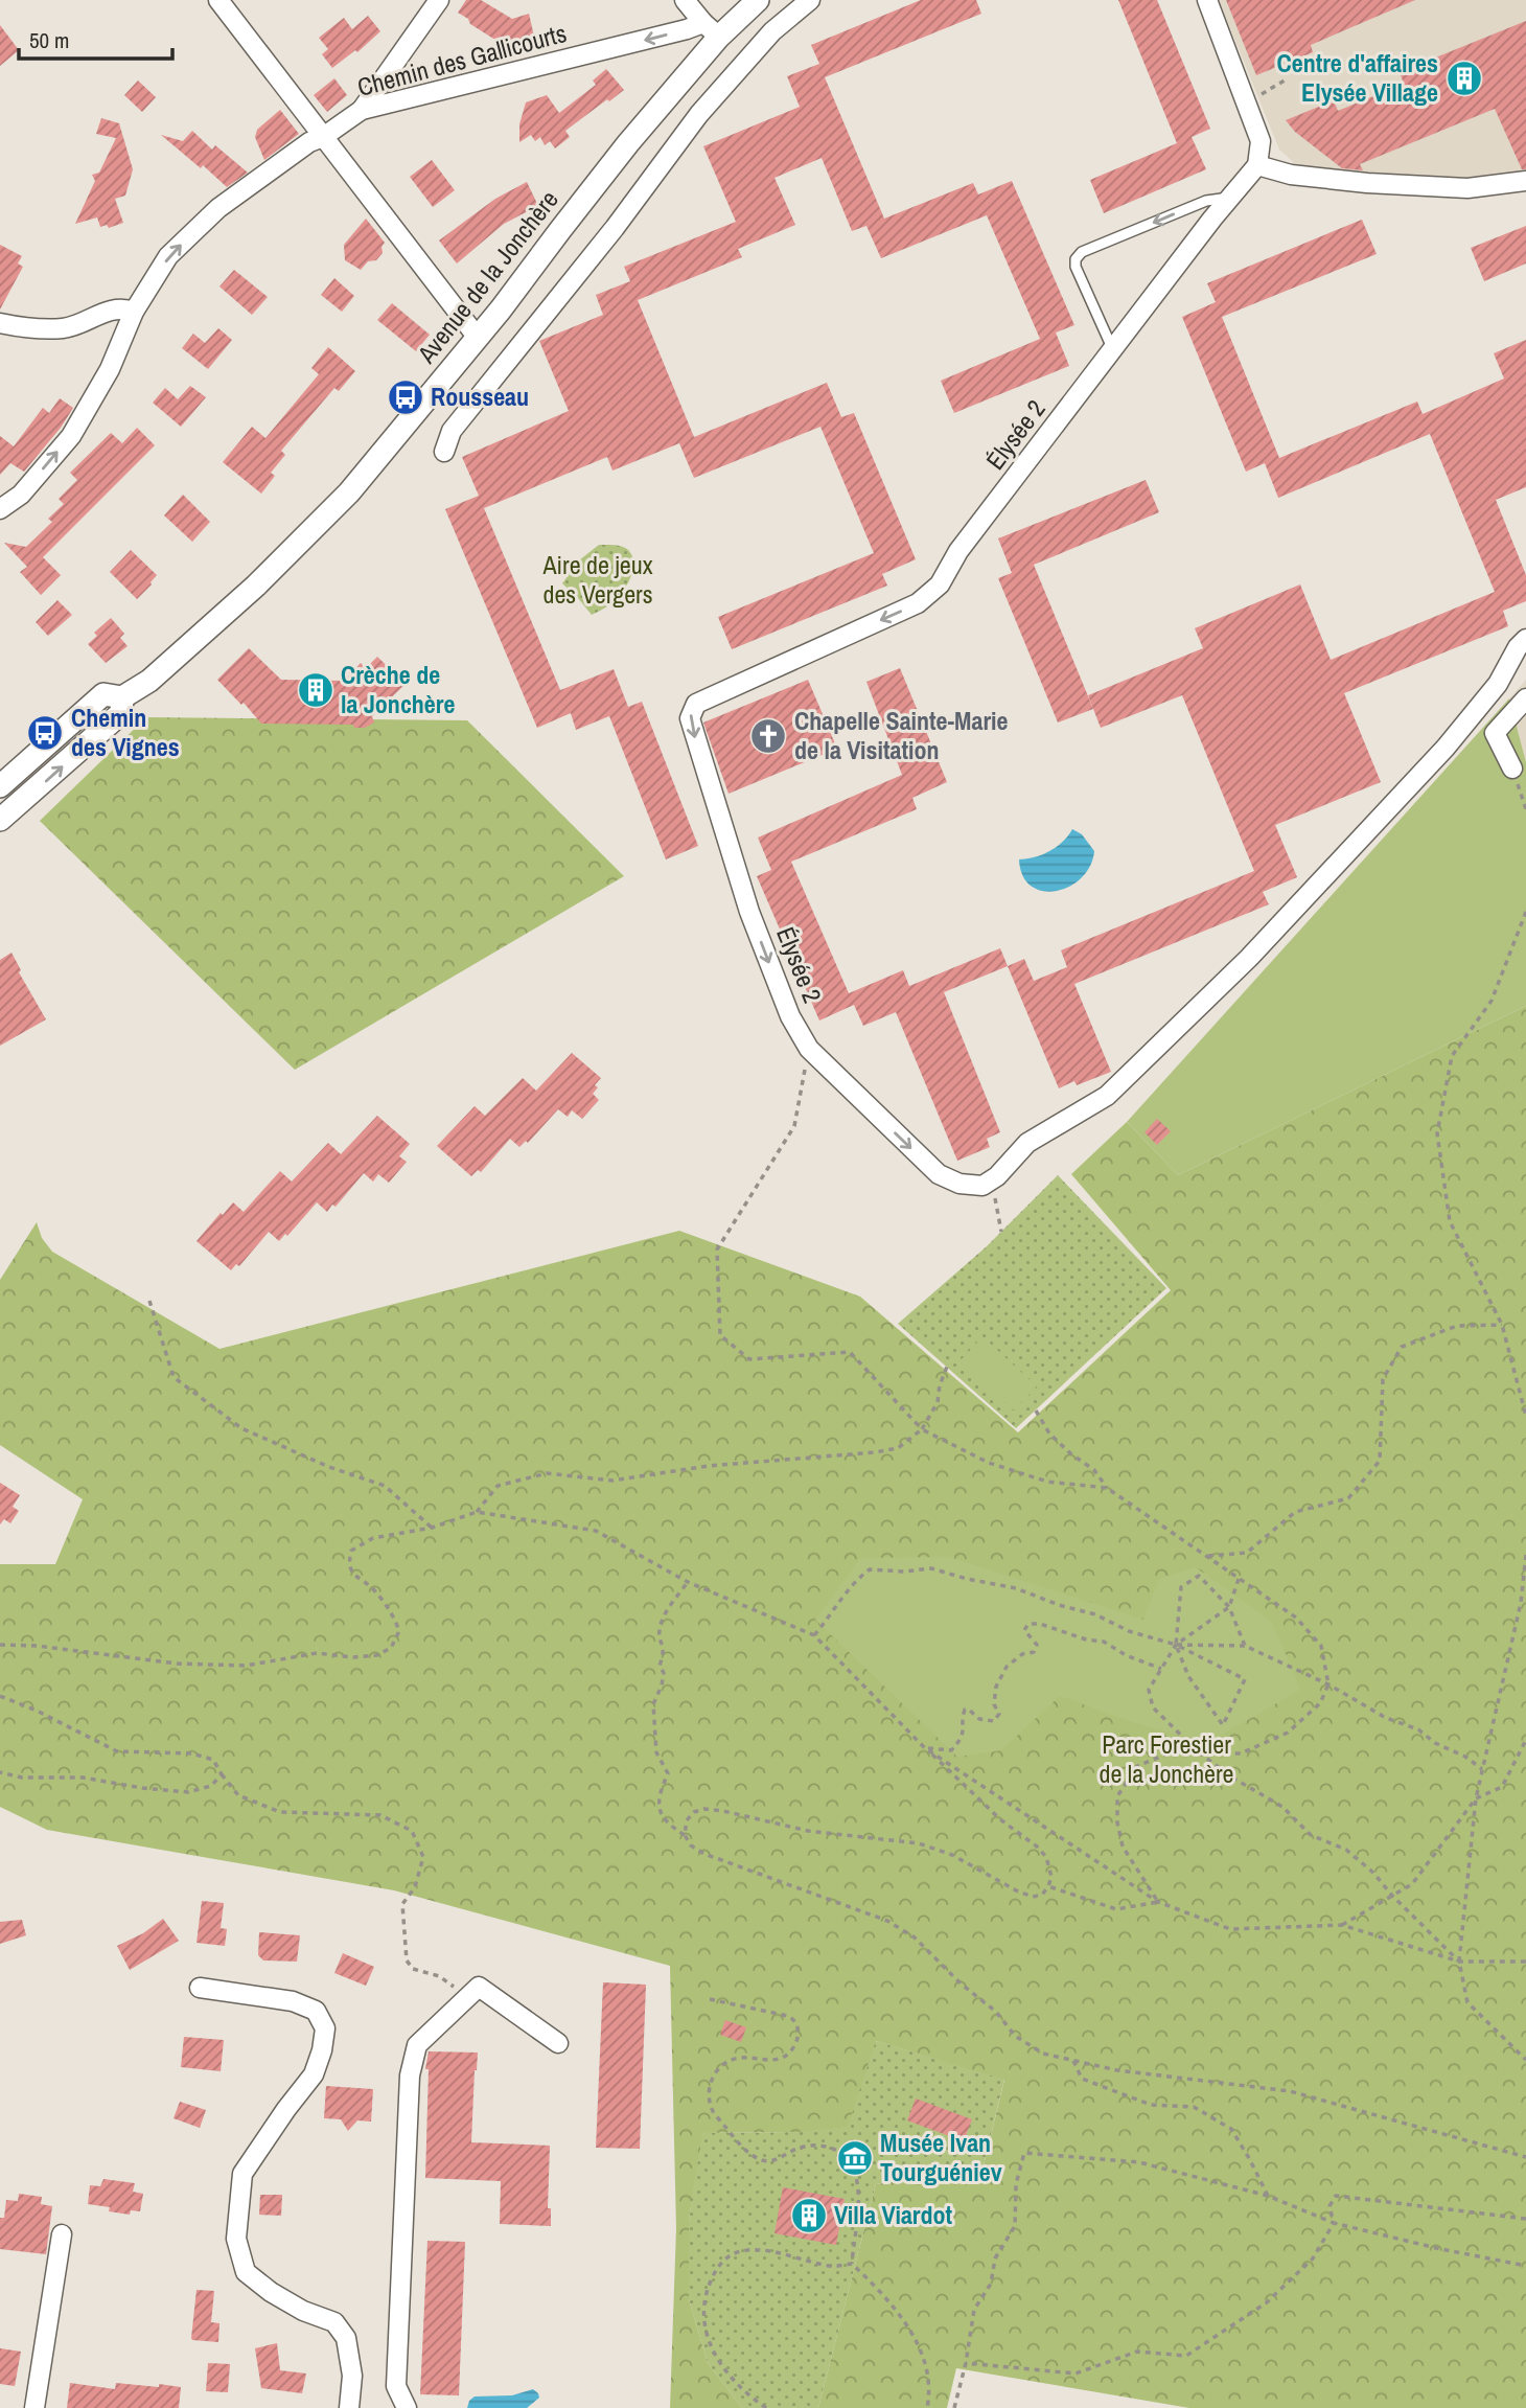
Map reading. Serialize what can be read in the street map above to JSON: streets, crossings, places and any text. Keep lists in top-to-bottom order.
{
  "streets": {
    "street": ["Chemin des Gallicourts", "Avenue de la Jonchère", "Élysée 2"]
  },
  "crossings": [
    ["Chemin des Gallicourts", "Avenue de la Jonchère"]
  ],
  "parks": ["Aire de jeux des Vergers", "Parc Forestier de la Jonchère"],
  "places": {
    "building": ["Centre d'affaires Elysée Village", "Crèche de la Jonchère", "Villa Viardot"],
    "bus stop": ["Rousseau", "Chemin des Vignes"],
    "church": ["Chapelle Sainte-Marie de la Visitation"],
    "museum": ["Musée Ivan Tourguéniev"]
  },
  "scale_bar": "50 m"
}
